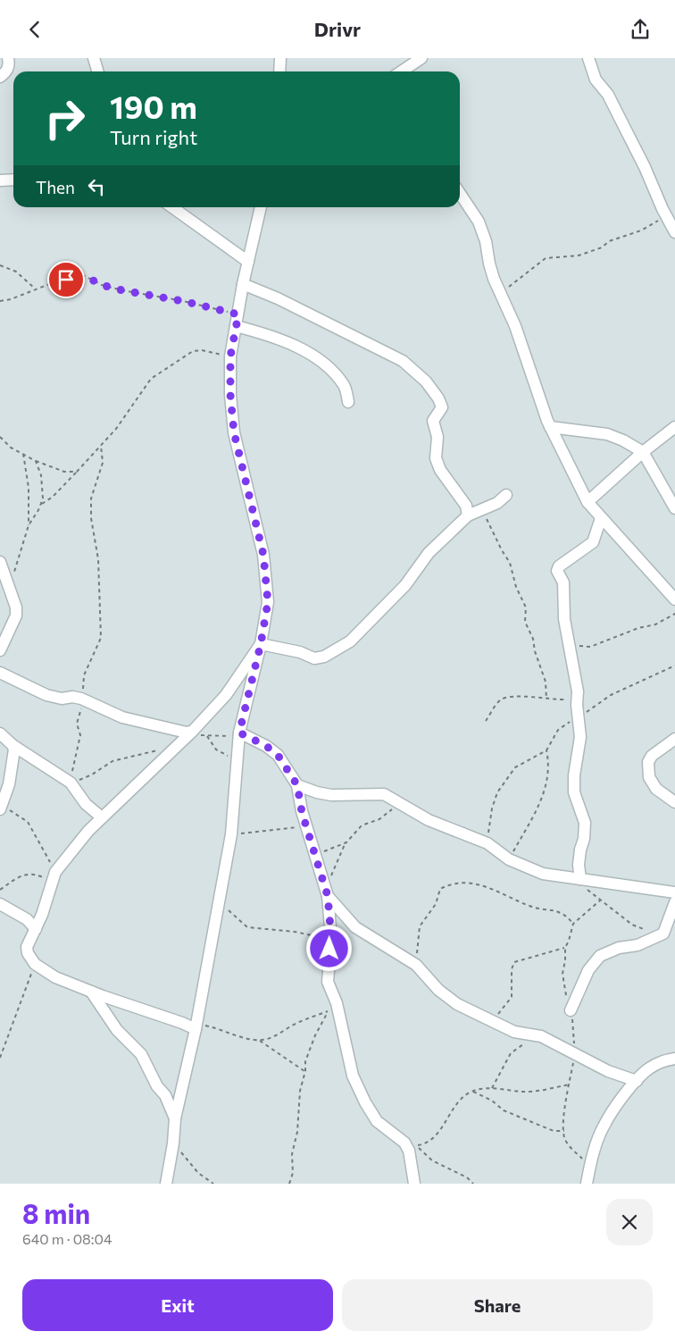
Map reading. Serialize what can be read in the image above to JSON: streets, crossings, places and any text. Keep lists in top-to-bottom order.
{
  "page": {
    "header": "Drivr",
    "turn": ["190 m", "Turn right"],
    "then": "Then",
    "heading": ["8 min", "640 m · 08:04"],
    "buttons": ["Exit", "Share"]
  }
}
